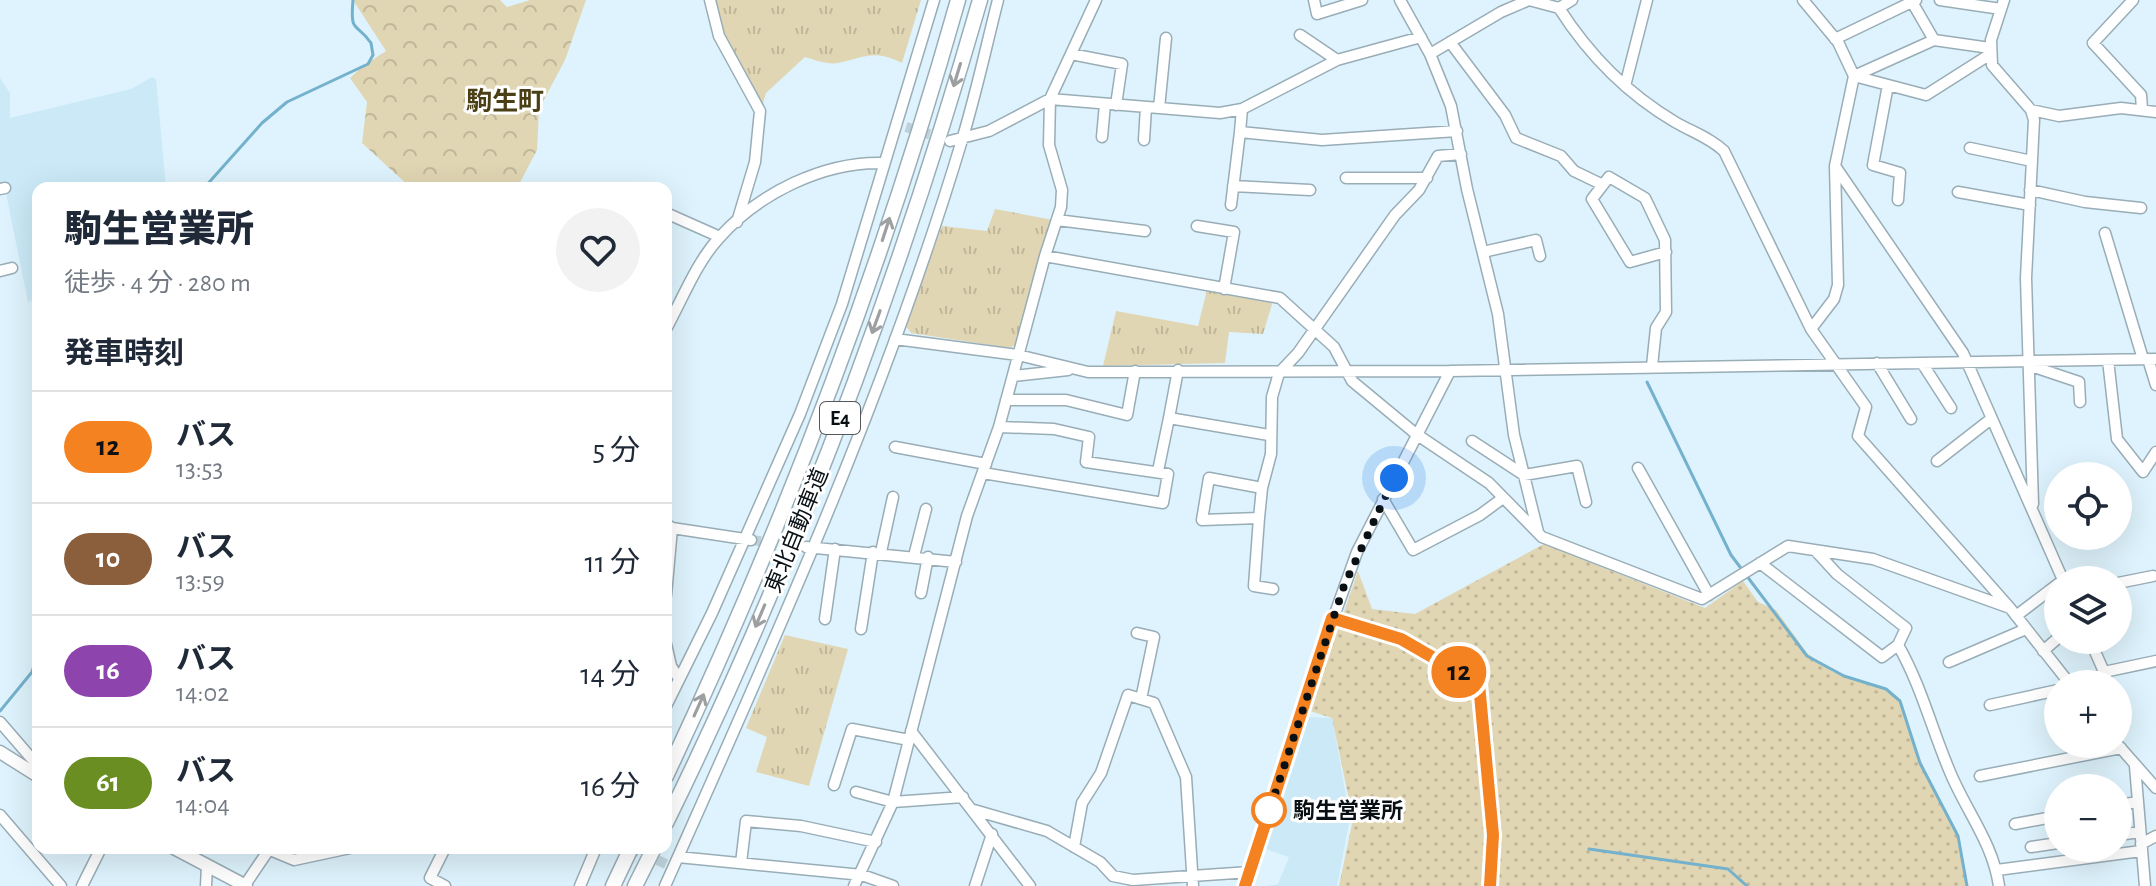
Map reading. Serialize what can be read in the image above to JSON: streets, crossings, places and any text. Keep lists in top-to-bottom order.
{
  "streets": {
    "highway": ["E4", "東北自動車道"]
  },
  "districts": ["駒生町"],
  "places": ["駒生営業所"],
  "lines": ["bus line 12"],
  "page": {
    "on_map": "12",
    "heading": [
      ["駒生営業所", "徒歩 · 4 分 · 280 m"],
      "発車時刻"
    ],
    "list": [
      {
        "mark": "12",
        "name": "バス",
        "note": "13:53",
        "value": "5 分"
      },
      {
        "mark": "10",
        "name": "バス",
        "note": "13:59",
        "value": "11 分"
      },
      {
        "mark": "16",
        "name": "バス",
        "note": "14:02",
        "value": "14 分"
      },
      {
        "mark": "61",
        "name": "バス",
        "note": "14:04",
        "value": "16 分"
      }
    ],
    "map_buttons": ["+", "−"]
  }
}
